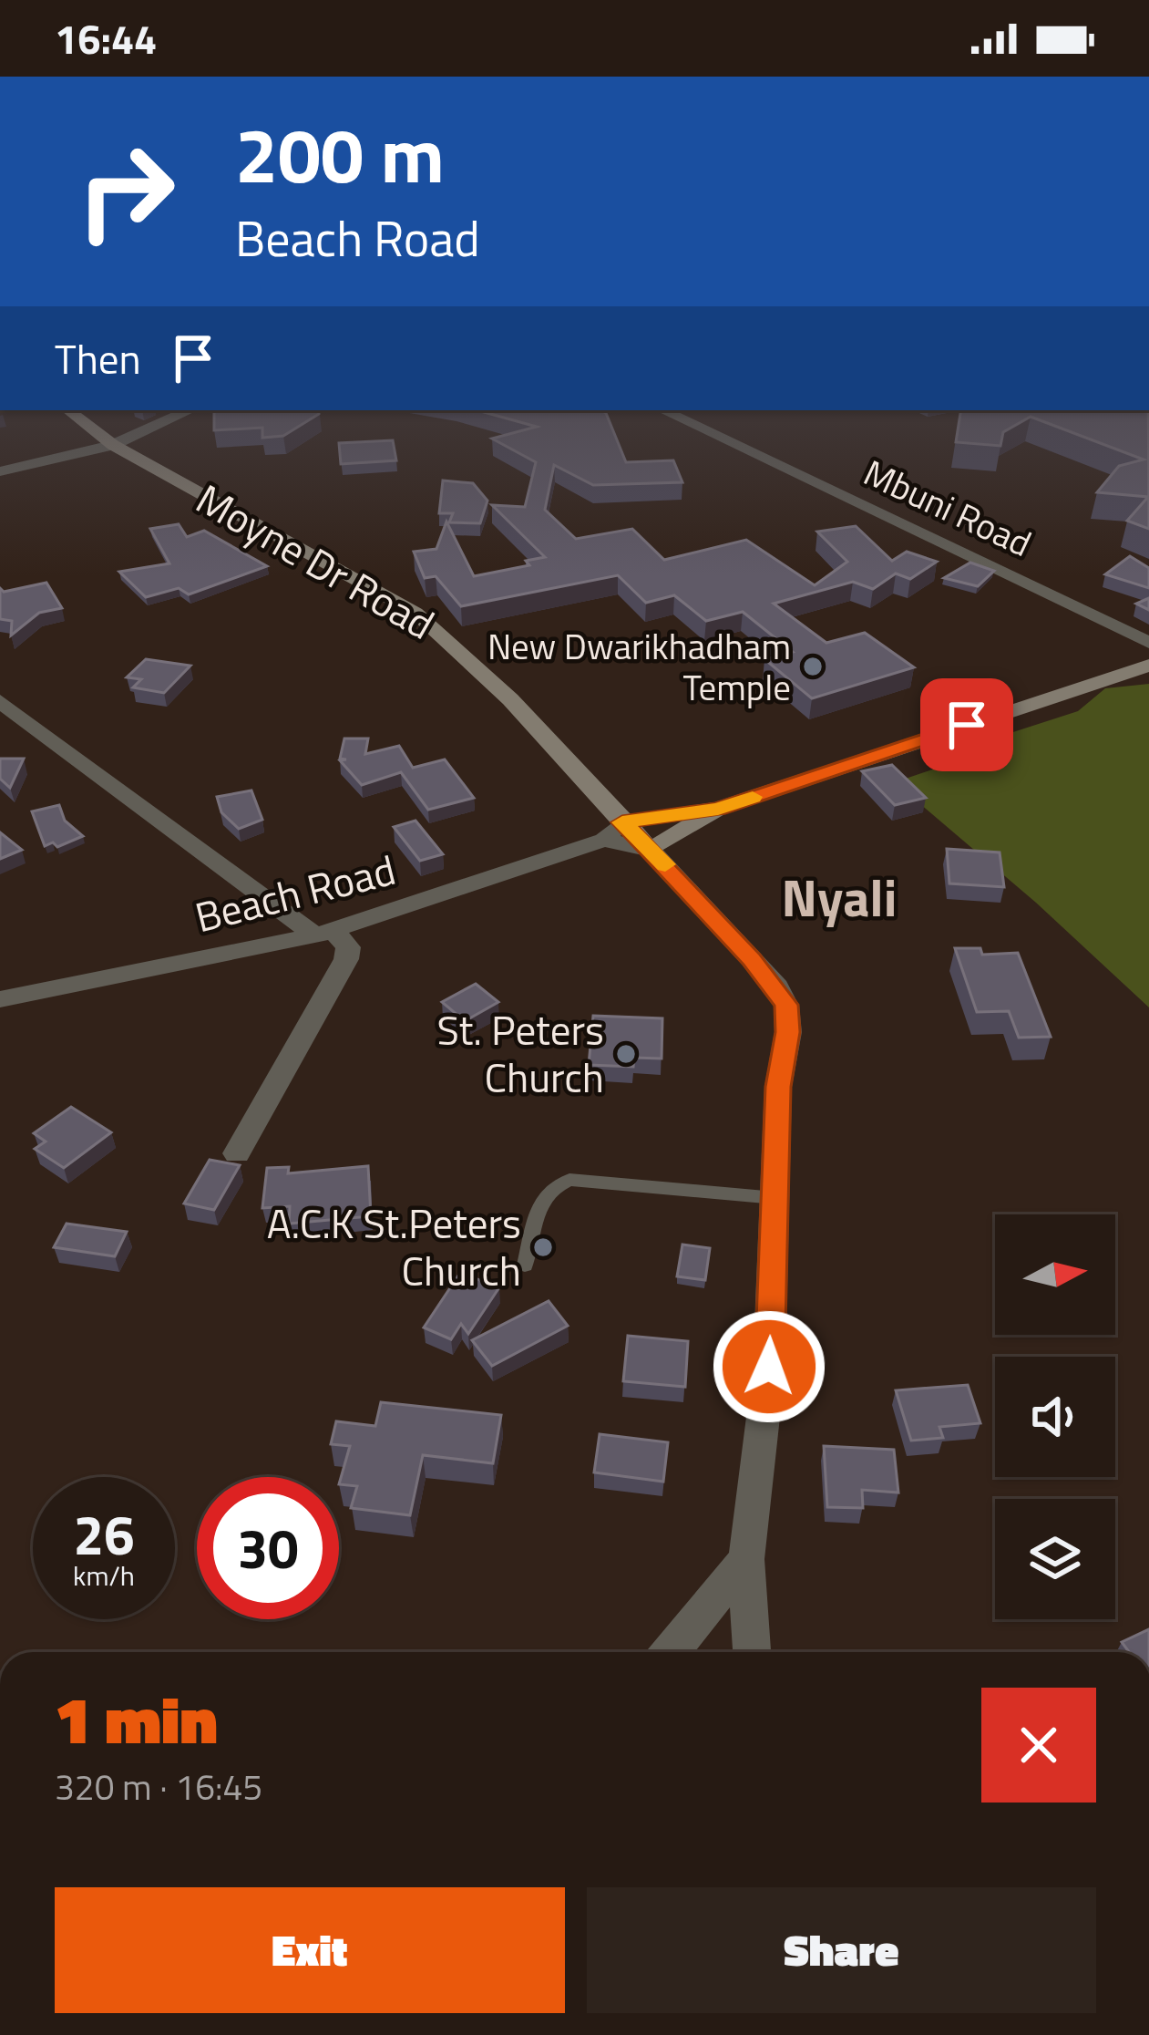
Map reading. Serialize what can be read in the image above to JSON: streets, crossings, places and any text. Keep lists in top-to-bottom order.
{
  "streets": {
    "main road": ["Moyne Dr Road", "Beach Road"],
    "street": ["Mbuni Road"]
  },
  "crossings": [
    ["Moyne Dr Road", "Beach Road"]
  ],
  "districts": ["Nyali"],
  "places": ["New Dwarikhadham Temple", "St. Peters Church", "A.C.K St.Peters Church"],
  "north": "right",
  "page": {
    "status": "16:44",
    "turn": ["200 m", "Beach Road"],
    "then": "Then",
    "speed": "26 km/h",
    "limit": "30",
    "heading": ["1 min", "320 m · 16:45"],
    "buttons": ["Exit", "Share"]
  }
}
